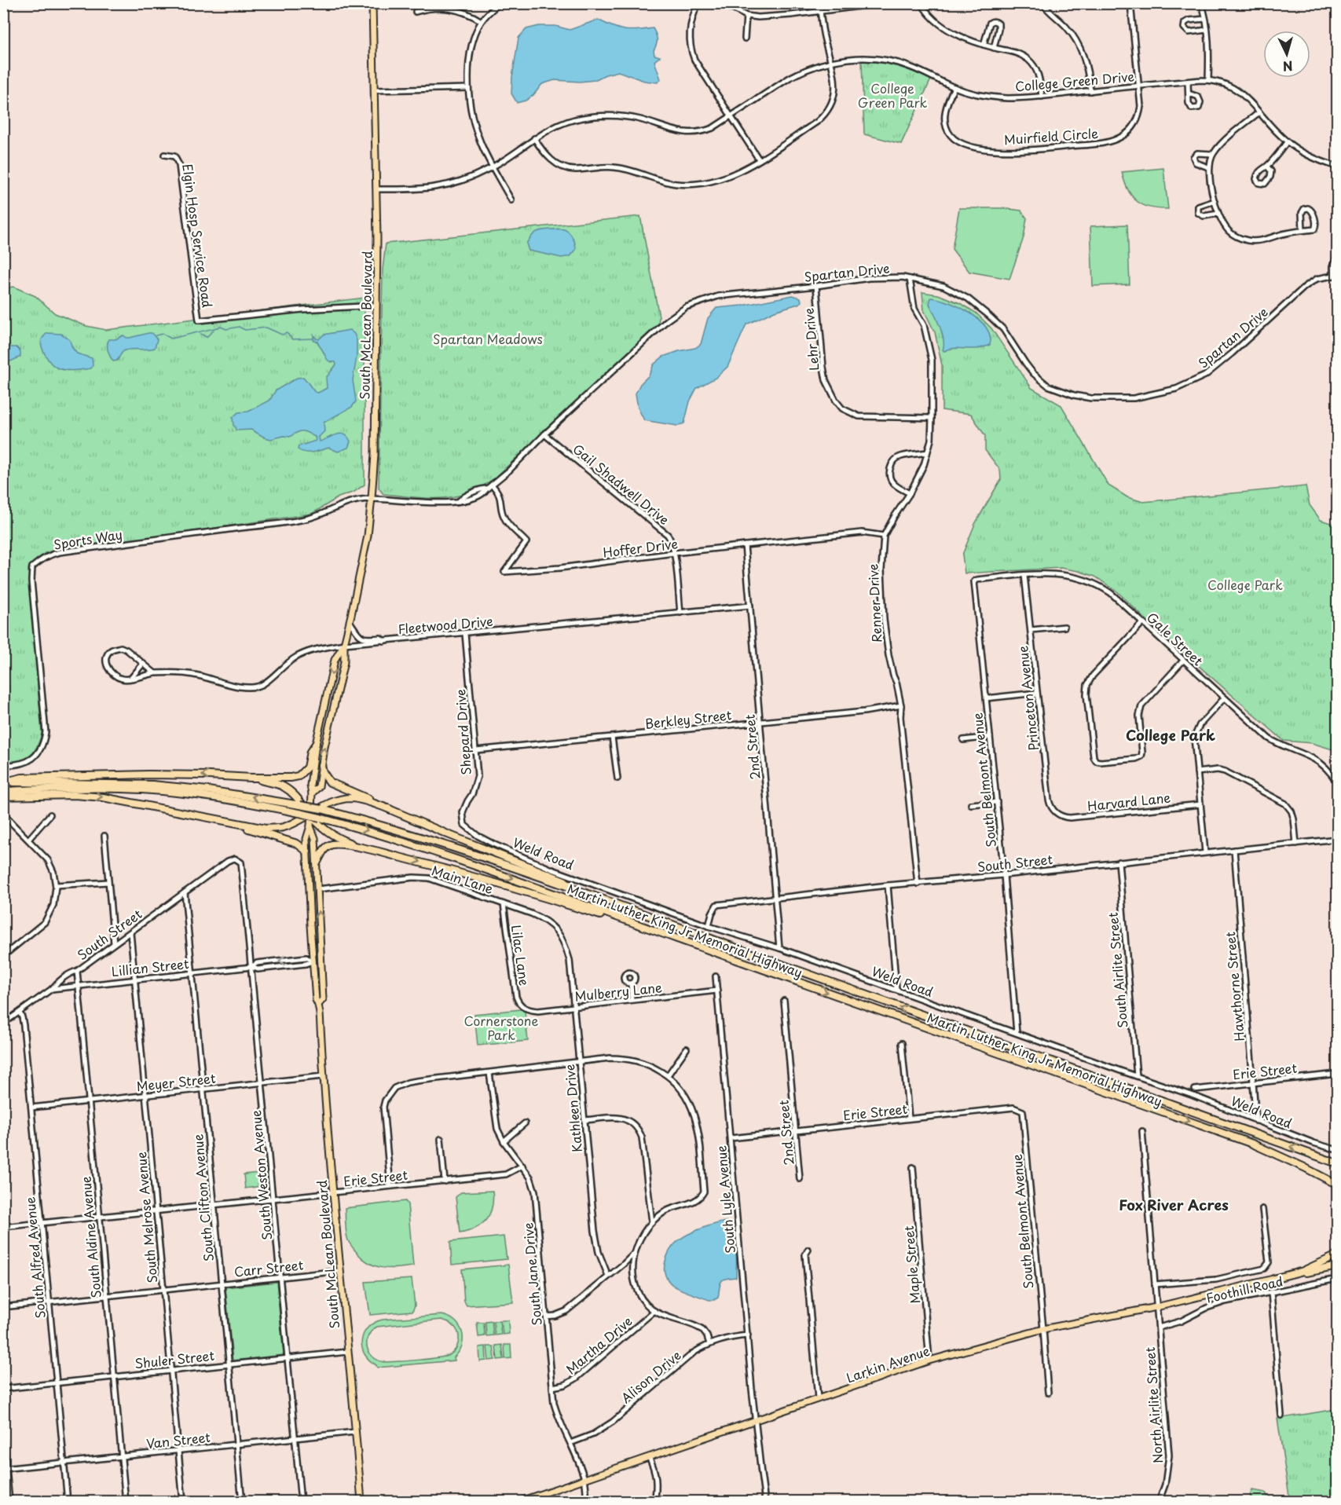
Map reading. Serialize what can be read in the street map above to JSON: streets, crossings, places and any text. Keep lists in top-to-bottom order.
{
  "streets": {
    "highway": ["Martin Luther King Jr Memorial Highway"],
    "main road": ["South McLean Boulevard", "Larkin Avenue"],
    "street": [
      "College Green Drive",
      "Muirfield Circle",
      "Elgin Hosp Service Road",
      "Spartan Drive",
      "Lehr Drive",
      "Gail Shadwell Drive",
      "Sports Way",
      "Hoffer Drive",
      "Renner Drive",
      "Fleetwood Drive",
      "Gale Street",
      "Princeton Avenue",
      "Berkley Street",
      "Shepard Drive",
      "2nd Street",
      "South Belmont Avenue",
      "Harvard Lane",
      "Weld Road",
      "South Street",
      "Main Lane",
      "Lilac Lane",
      "Lillian Street",
      "South Airlite Street",
      "Hawthorne Street",
      "Mulberry Lane",
      "Erie Street",
      "Meyer Street",
      "Kathleen Drive",
      "South Weston Avenue",
      "South Clifton Avenue",
      "South Lyle Avenue",
      "South Melrose Avenue",
      "South Aldine Avenue",
      "South Alfred Avenue",
      "Maple Street",
      "Carr Street",
      "South Jane Drive",
      "Foothill Road",
      "Martha Drive",
      "Shuler Street",
      "Alison Drive",
      "North Airlite Street",
      "Van Street"
    ]
  },
  "crossings": [
    ["College Green Drive", "Muirfield Circle"],
    ["College Green Drive", "South McLean Boulevard"],
    ["Elgin Hosp Service Road", "South McLean Boulevard"],
    ["Spartan Drive", "South McLean Boulevard"],
    ["Spartan Drive", "Lehr Drive"],
    ["Spartan Drive", "Gail Shadwell Drive"],
    ["Spartan Drive", "Sports Way"],
    ["Spartan Drive", "Hoffer Drive"],
    ["Spartan Drive", "Renner Drive"],
    ["South McLean Boulevard", "Sports Way"],
    ["South McLean Boulevard", "Fleetwood Drive"],
    ["South McLean Boulevard", "Main Lane"],
    ["South McLean Boulevard", "Lillian Street"],
    ["South McLean Boulevard", "Erie Street"],
    ["South McLean Boulevard", "Meyer Street"],
    ["South McLean Boulevard", "Carr Street"],
    ["South McLean Boulevard", "Shuler Street"],
    ["South McLean Boulevard", "Van Street"],
    ["Lehr Drive", "Renner Drive"],
    ["Gail Shadwell Drive", "Hoffer Drive"],
    ["Gail Shadwell Drive", "Fleetwood Drive"],
    ["Hoffer Drive", "Renner Drive"],
    ["Hoffer Drive", "2nd Street"],
    ["Renner Drive", "Berkley Street"],
    ["Renner Drive", "South Street"],
    ["Fleetwood Drive", "Shepard Drive"],
    ["Fleetwood Drive", "2nd Street"],
    ["Gale Street", "Princeton Avenue"],
    ["Gale Street", "South Belmont Avenue"],
    ["Princeton Avenue", "Harvard Lane"],
    ["Berkley Street", "Shepard Drive"],
    ["Berkley Street", "2nd Street"],
    ["Shepard Drive", "Weld Road"],
    ["2nd Street", "Weld Road"],
    ["2nd Street", "South Street"],
    ["2nd Street", "Erie Street"],
    ["South Belmont Avenue", "Weld Road"],
    ["South Belmont Avenue", "South Street"],
    ["South Belmont Avenue", "Erie Street"],
    ["South Belmont Avenue", "Larkin Avenue"],
    ["Weld Road", "South Street"],
    ["Weld Road", "South Airlite Street"],
    ["Weld Road", "Hawthorne Street"],
    ["South Street", "Lillian Street"],
    ["South Street", "South Airlite Street"],
    ["South Street", "Hawthorne Street"],
    ["South Street", "South Weston Avenue"],
    ["South Street", "South Clifton Avenue"],
    ["South Street", "South Melrose Avenue"],
    ["South Street", "South Aldine Avenue"],
    ["South Street", "South Alfred Avenue"],
    ["Main Lane", "Lilac Lane"],
    ["Main Lane", "Kathleen Drive"],
    ["Lilac Lane", "Mulberry Lane"],
    ["Lillian Street", "South Weston Avenue"],
    ["Lillian Street", "South Clifton Avenue"],
    ["Lillian Street", "South Melrose Avenue"],
    ["Lillian Street", "South Aldine Avenue"],
    ["Hawthorne Street", "Erie Street"],
    ["Mulberry Lane", "Kathleen Drive"],
    ["Mulberry Lane", "South Lyle Avenue"],
    ["Erie Street", "South Weston Avenue"],
    ["Erie Street", "South Clifton Avenue"],
    ["Erie Street", "South Lyle Avenue"],
    ["Erie Street", "South Melrose Avenue"],
    ["Erie Street", "South Aldine Avenue"],
    ["Erie Street", "South Alfred Avenue"],
    ["Erie Street", "South Jane Drive"],
    ["Meyer Street", "South Weston Avenue"],
    ["Meyer Street", "South Clifton Avenue"],
    ["Meyer Street", "South Melrose Avenue"],
    ["Meyer Street", "South Aldine Avenue"],
    ["Meyer Street", "South Alfred Avenue"],
    ["South Weston Avenue", "Carr Street"],
    ["South Weston Avenue", "Shuler Street"],
    ["South Weston Avenue", "Van Street"],
    ["South Clifton Avenue", "Carr Street"],
    ["South Clifton Avenue", "Shuler Street"],
    ["South Clifton Avenue", "Van Street"],
    ["South Lyle Avenue", "Larkin Avenue"],
    ["South Lyle Avenue", "Alison Drive"],
    ["South Melrose Avenue", "Carr Street"],
    ["South Melrose Avenue", "Shuler Street"],
    ["South Melrose Avenue", "Van Street"],
    ["South Aldine Avenue", "Carr Street"],
    ["South Aldine Avenue", "Shuler Street"],
    ["South Aldine Avenue", "Van Street"],
    ["South Alfred Avenue", "Carr Street"],
    ["South Alfred Avenue", "Shuler Street"],
    ["South Alfred Avenue", "Van Street"],
    ["Maple Street", "Larkin Avenue"],
    ["South Jane Drive", "Martha Drive"],
    ["South Jane Drive", "Larkin Avenue"],
    ["South Jane Drive", "Alison Drive"],
    ["Foothill Road", "North Airlite Street"],
    ["Larkin Avenue", "North Airlite Street"]
  ],
  "districts": ["College Park", "Fox River Acres"],
  "parks": [
    "College Green Park",
    "Spartan Meadows",
    "College Park",
    "Cornerstone Park"
  ],
  "north": "bottom"
}
